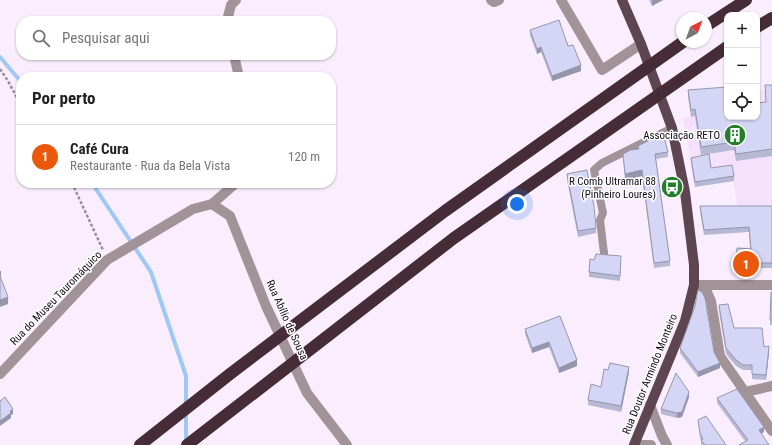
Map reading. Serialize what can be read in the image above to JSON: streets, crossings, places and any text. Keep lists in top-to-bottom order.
{
  "streets": {
    "main road": ["Rua Doutor Armindo Monteiro"],
    "street": ["Rua do Museu Tauromáquico", "Rua Abílio de Sousa"]
  },
  "crossings": [
    ["Rua do Museu Tauromáquico", "Rua Abílio de Sousa"]
  ],
  "places": {
    "building": ["Associação RETO"],
    "bus stop": ["R Comb Ultramar 88 (Pinheiro Loures)"]
  },
  "north": "top right",
  "page": {
    "map_buttons": ["+", "−"],
    "search": "Pesquisar aqui",
    "heading": "Por perto",
    "list": [
      {
        "mark": "1",
        "name": "Café Cura",
        "note": "Restaurante · Rua da Bela Vista",
        "value": "120 m"
      }
    ],
    "pins": "1"
  }
}
